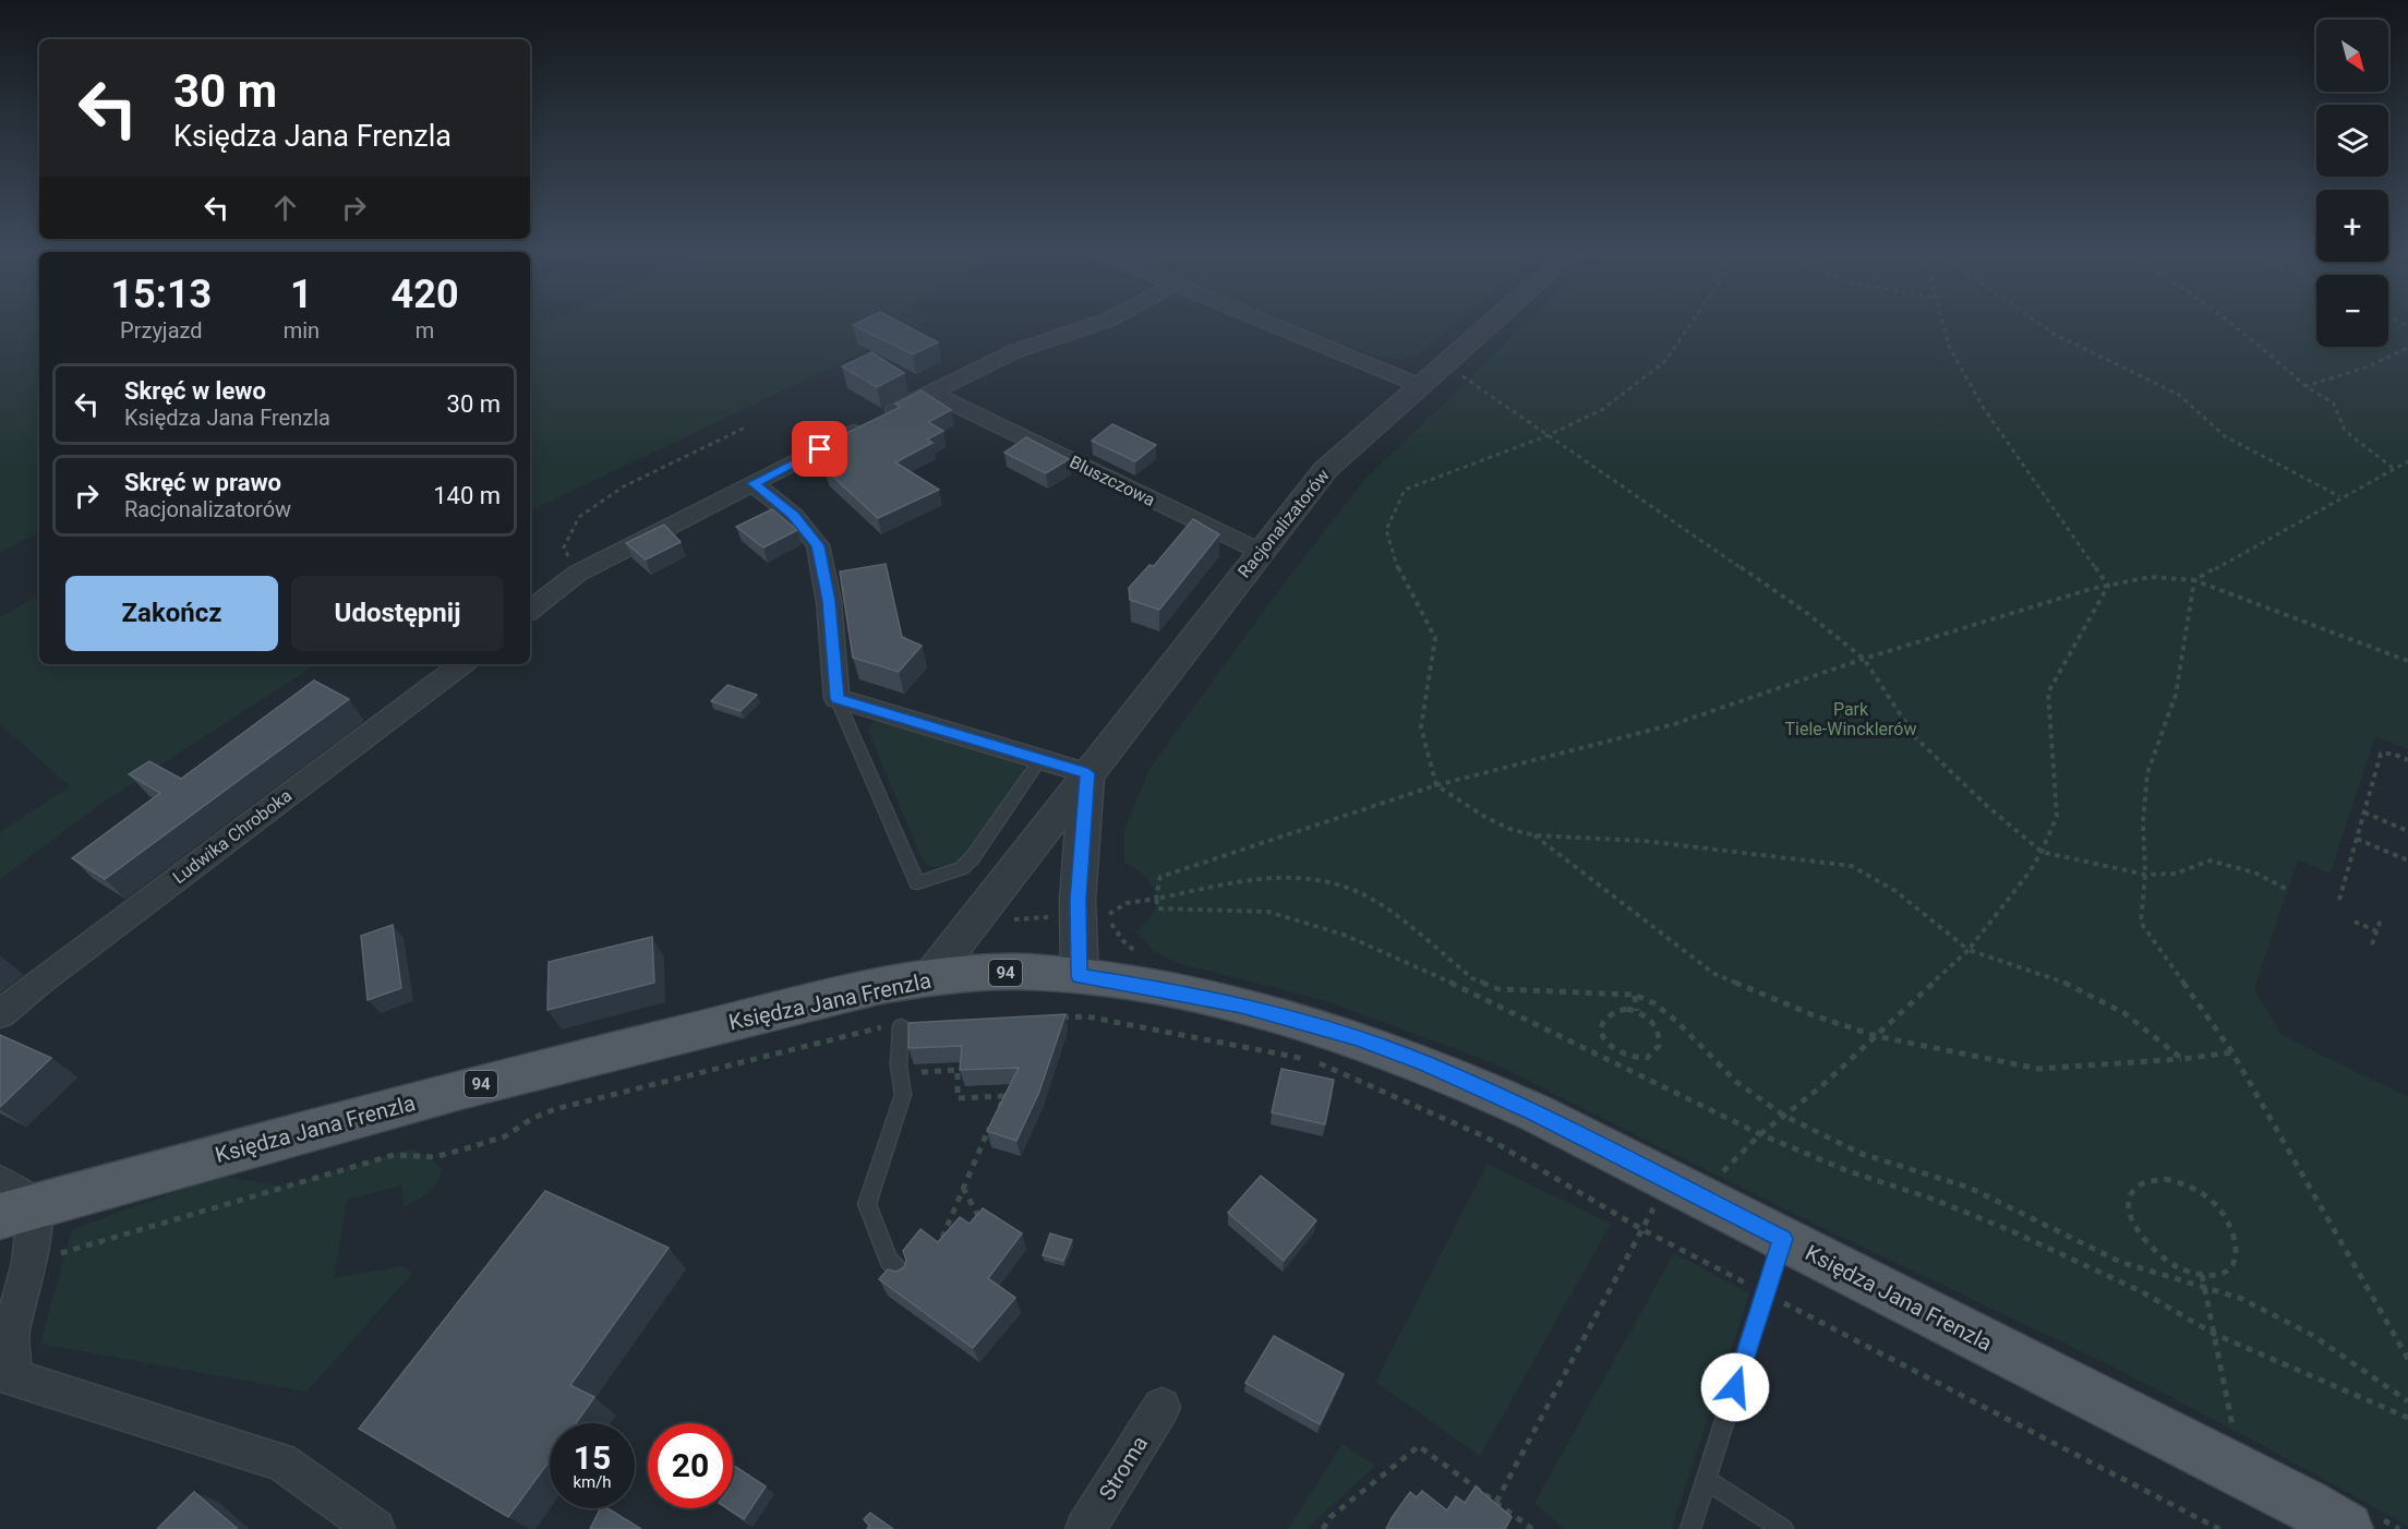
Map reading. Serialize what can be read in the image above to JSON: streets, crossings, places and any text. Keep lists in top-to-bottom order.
{
  "streets": {
    "main road": ["94", "Księdza Jana Frenzla"],
    "street": [
      "Bluszczowa",
      "Racjonalizatorów",
      "Ludwika Chroboka",
      "Stroma"
    ]
  },
  "crossings": [
    ["Bluszczowa", "Racjonalizatorów"],
    ["Racjonalizatorów", "Księdza Jana Frenzla"]
  ],
  "parks": ["Park Tiele-Wincklerów"],
  "north": "bottom right",
  "page": {
    "map_buttons": ["+", "−"],
    "turn": ["30 m", "Księdza Jana Frenzla"],
    "eta": [
      "15:13",
      "Przyjazd",
      "1",
      "min",
      "420",
      "m"
    ],
    "list": [
      {
        "name": "Skręć w lewo",
        "note": "Księdza Jana Frenzla",
        "value": "30 m"
      },
      {
        "name": "Skręć w prawo",
        "note": "Racjonalizatorów",
        "value": "140 m"
      }
    ],
    "buttons": ["Zakończ", "Udostępnij"],
    "speed": "15 km/h",
    "limit": "20"
  }
}
